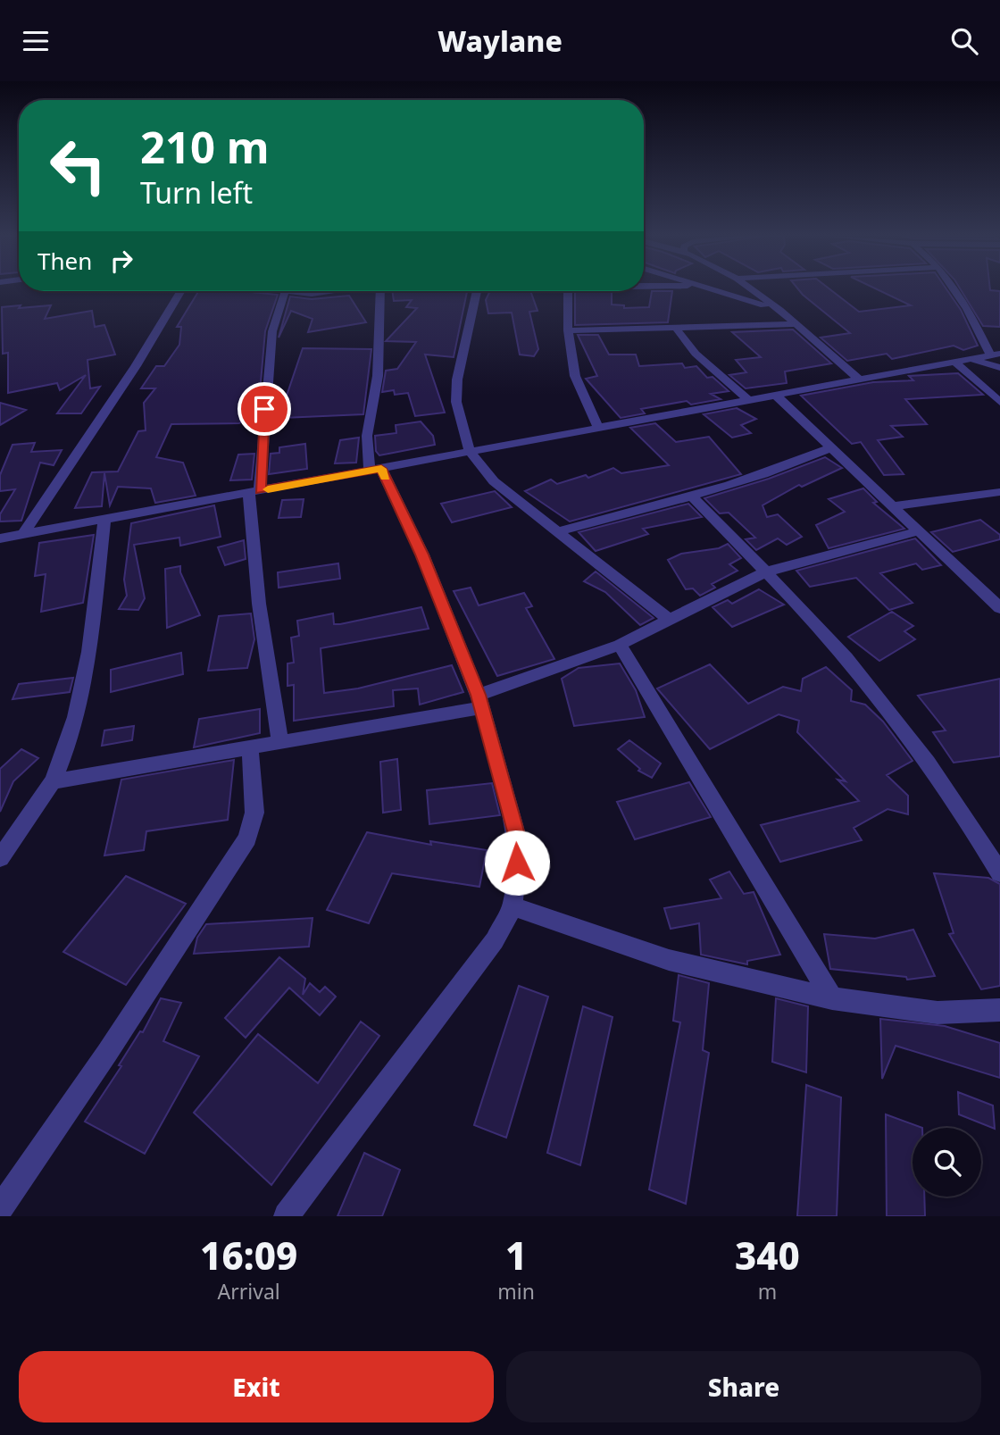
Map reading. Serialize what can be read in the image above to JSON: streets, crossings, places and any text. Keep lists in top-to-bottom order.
{
  "page": {
    "header": "Waylane",
    "turn": ["210 m", "Turn left"],
    "then": "Then",
    "eta": [
      "16:09",
      "Arrival",
      "1",
      "min",
      "340",
      "m"
    ],
    "buttons": ["Exit", "Share"]
  }
}
